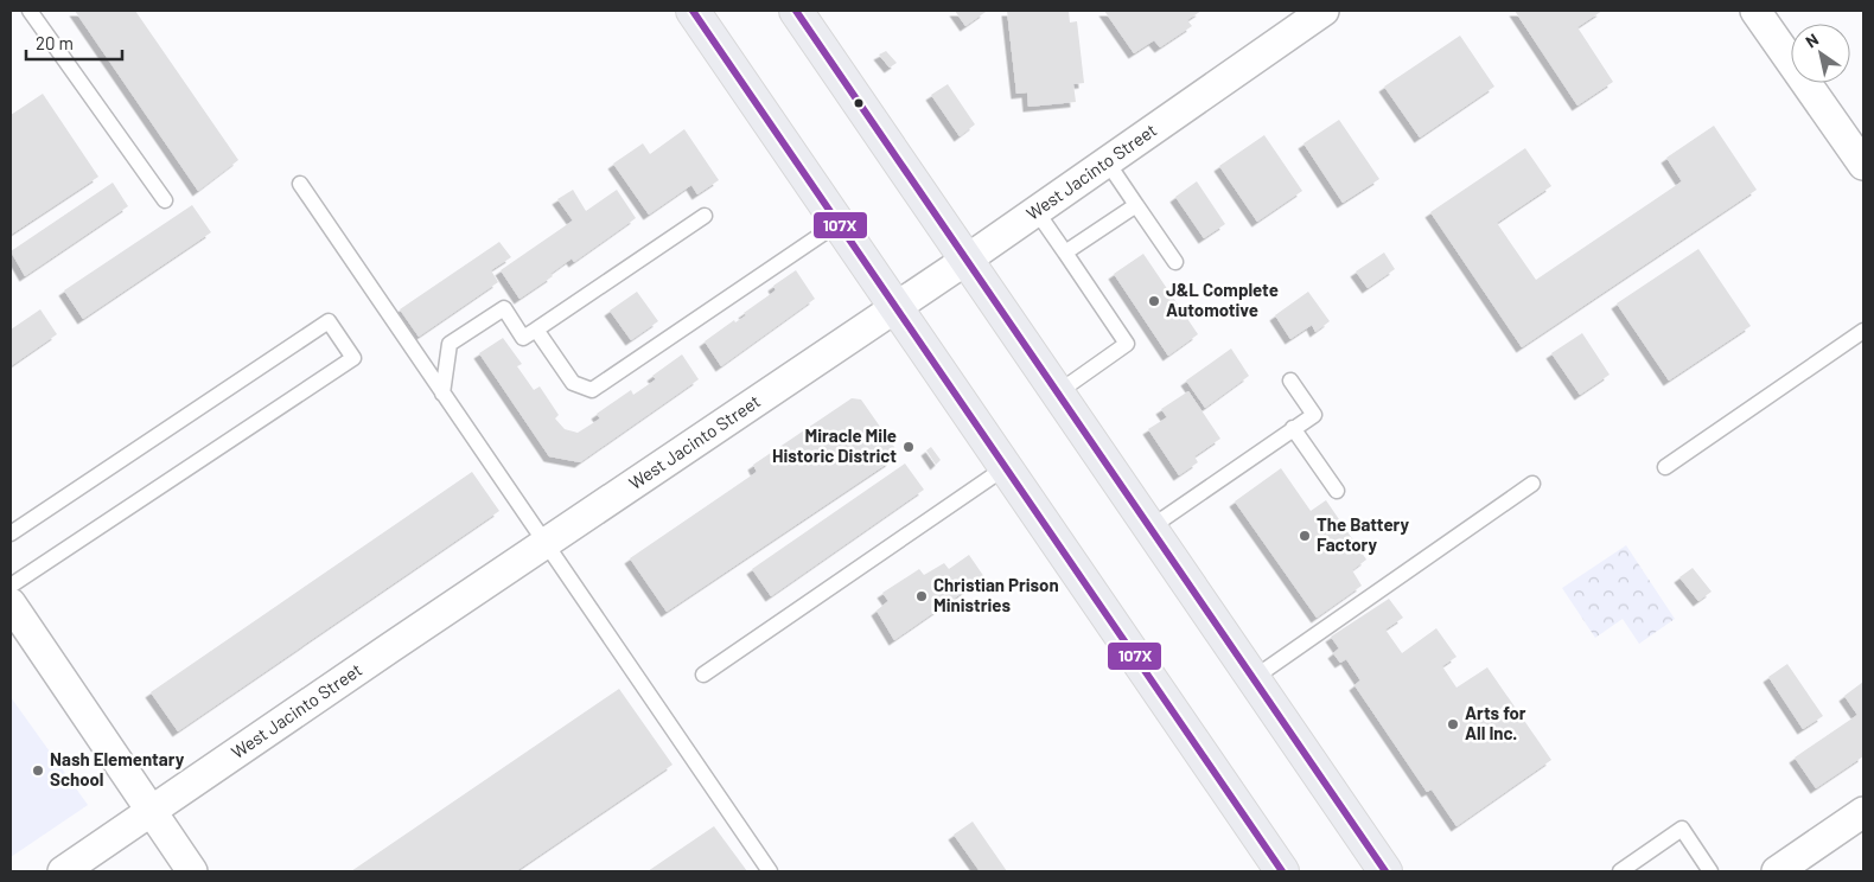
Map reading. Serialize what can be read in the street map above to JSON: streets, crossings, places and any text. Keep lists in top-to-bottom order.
{
  "streets": {
    "street": ["West Jacinto Street"]
  },
  "places": [
    "J&L Complete Automotive",
    "Miracle Mile Historic District",
    "The Battery Factory",
    "Christian Prison Ministries",
    "Arts for All Inc.",
    "Nash Elementary School"
  ],
  "lines": ["transit line 107X"],
  "scale_bar": "20 m",
  "north": "top left"
}
